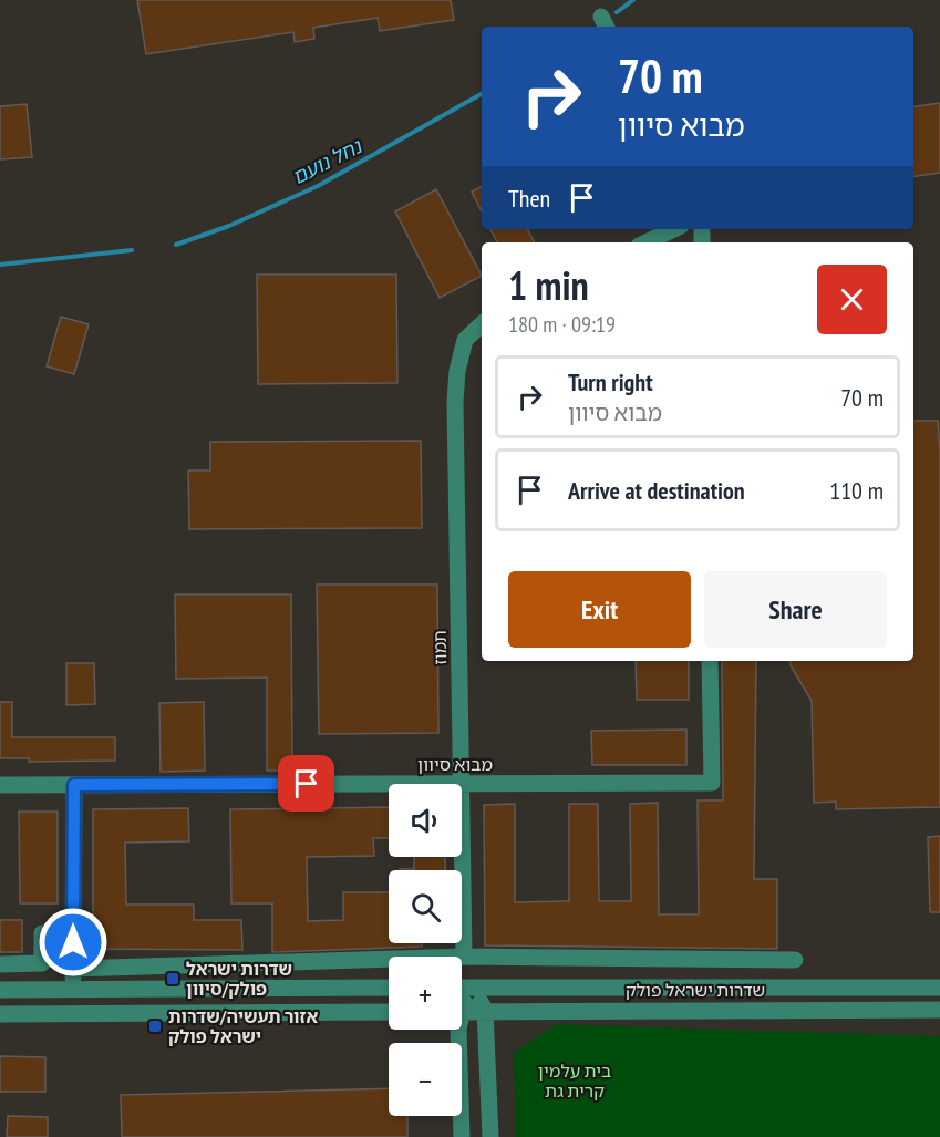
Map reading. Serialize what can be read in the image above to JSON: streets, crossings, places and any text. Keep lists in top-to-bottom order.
{
  "streets": {
    "street": ["תמוז", "מבוא סיוון", "שדרות ישראל פולק"]
  },
  "crossings": [
    ["תמוז", "מבוא סיוון"]
  ],
  "water": ["נחל נועם"],
  "parks": ["בית עלמין קרית גת"],
  "places": {
    "transit": ["שדרות ישראל פולק/סיוון", "אזור תעשיה/שדרות ישראל פולק"]
  },
  "page": {
    "turn": ["70 m", "מבוא סיוון"],
    "then": "Then",
    "heading": ["1 min", "180 m · 09:19"],
    "list": [
      {
        "name": "Turn right",
        "note": "מבוא סיוון",
        "value": "70 m"
      },
      {
        "name": "Arrive at destination",
        "value": "110 m"
      }
    ],
    "buttons": ["Exit", "Share"],
    "map_buttons": ["+", "−"]
  }
}
